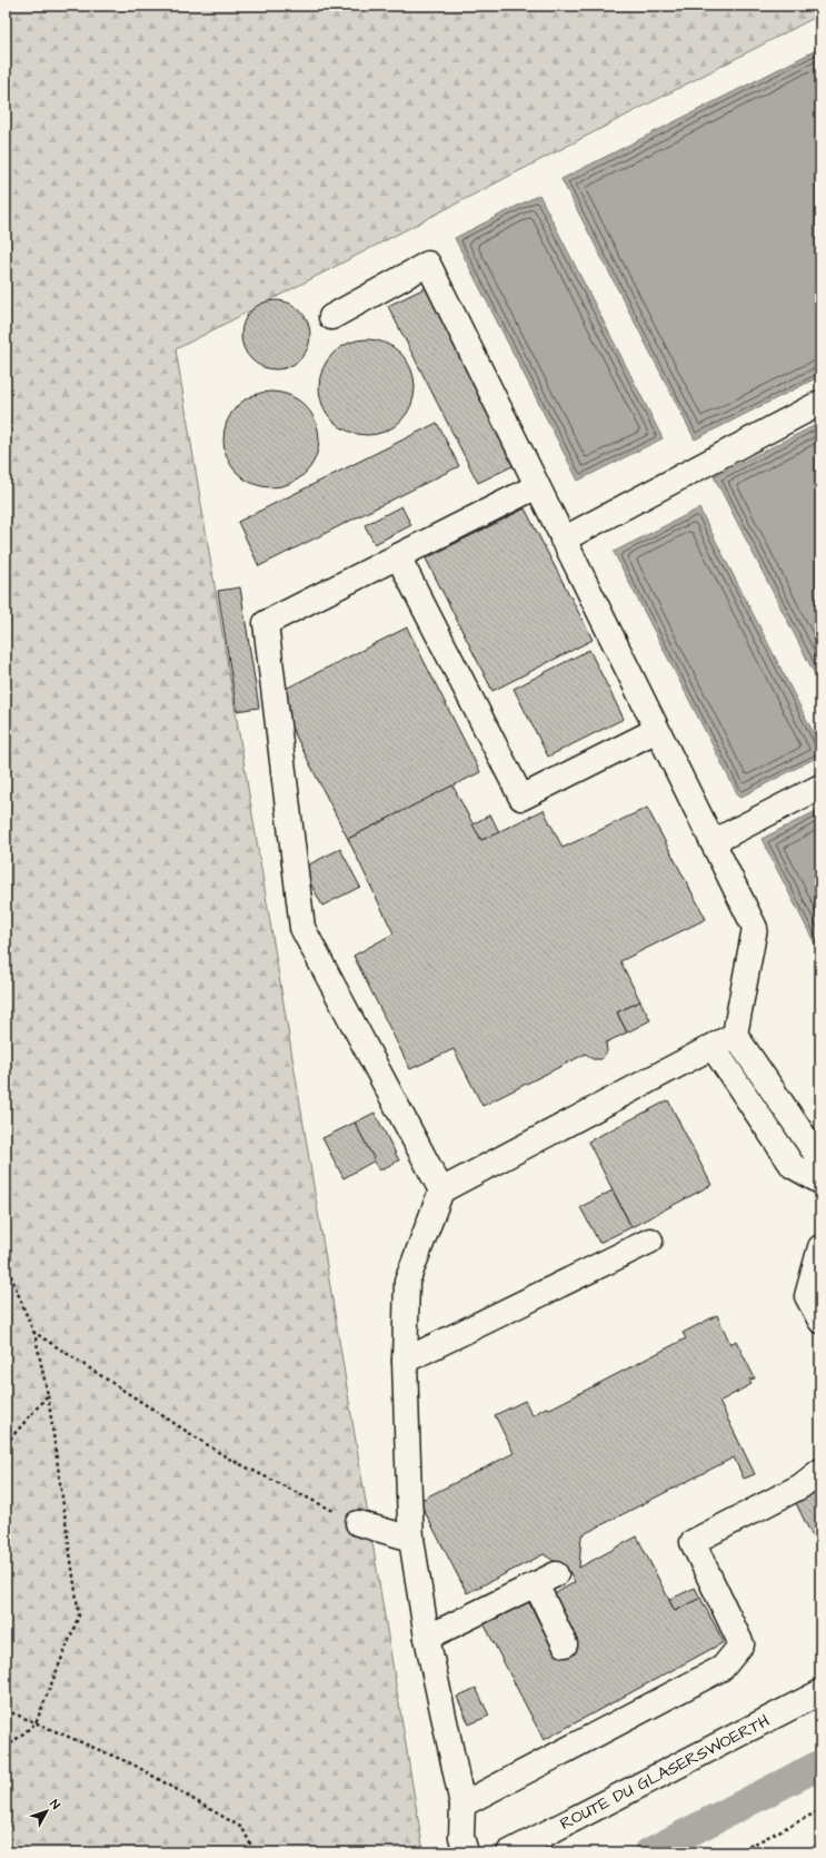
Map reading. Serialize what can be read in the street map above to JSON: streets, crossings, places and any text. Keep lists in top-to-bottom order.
{
  "streets": {
    "lane": ["ROUTE DU GLASERSWOERTH"]
  },
  "north": "top right"
}
